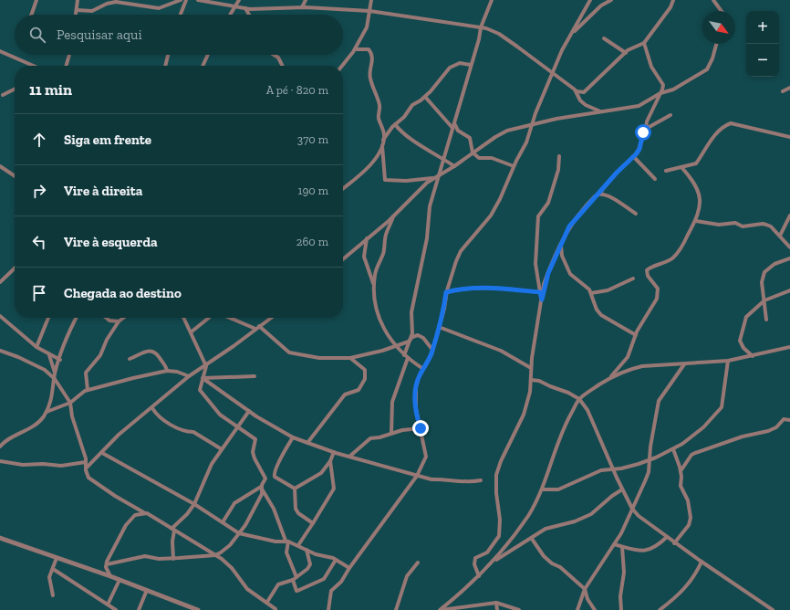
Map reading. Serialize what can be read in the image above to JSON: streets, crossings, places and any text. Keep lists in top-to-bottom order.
{
  "north": "bottom right",
  "page": {
    "map_buttons": ["+", "−"],
    "search": "Pesquisar aqui",
    "heading": ["11 min", "A pé · 820 m"],
    "list": [
      ["Siga em frente", "370 m"],
      ["Vire à direita", "190 m"],
      ["Vire à esquerda", "260 m"],
      "Chegada ao destino"
    ]
  }
}
